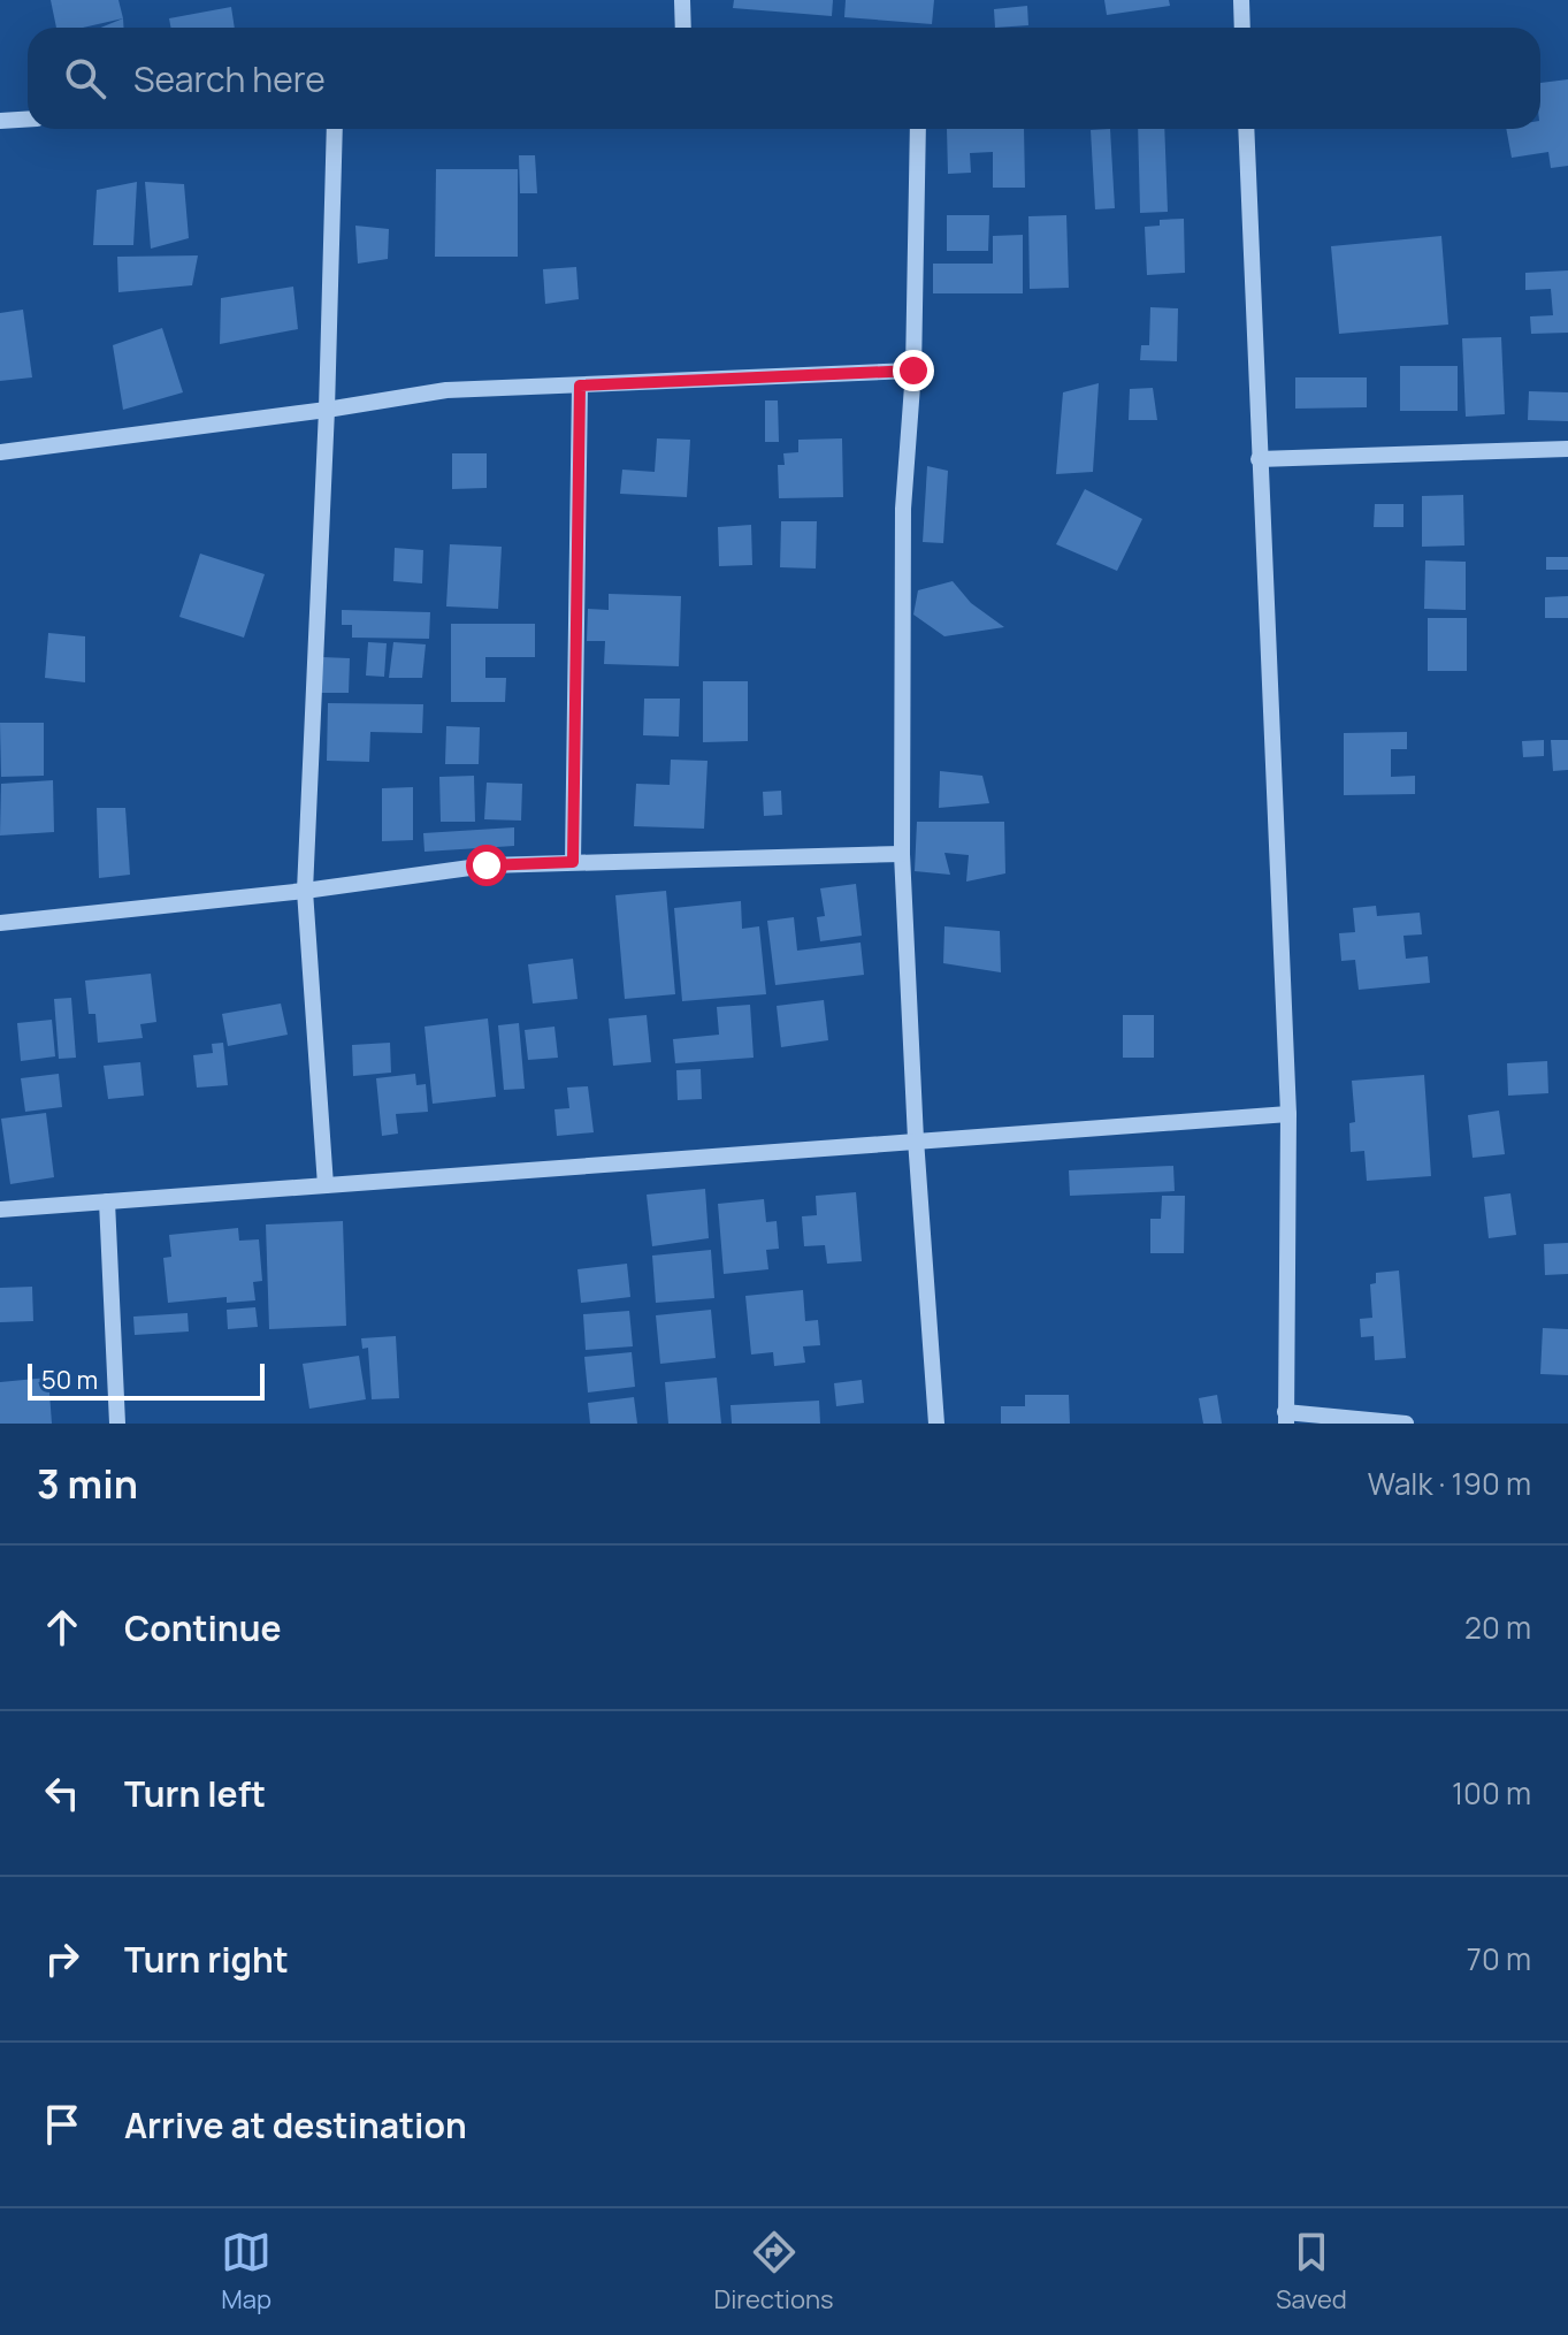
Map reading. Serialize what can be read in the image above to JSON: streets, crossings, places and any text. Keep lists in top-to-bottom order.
{
  "scale_bar": "50 m",
  "page": {
    "search": "Search here",
    "scale": "50 m",
    "heading": ["3 min", "Walk · 190 m"],
    "list": [
      ["Continue", "20 m"],
      ["Turn left", "100 m"],
      ["Turn right", "70 m"],
      "Arrive at destination"
    ],
    "nav": ["Map", "Directions", "Saved"]
  }
}
